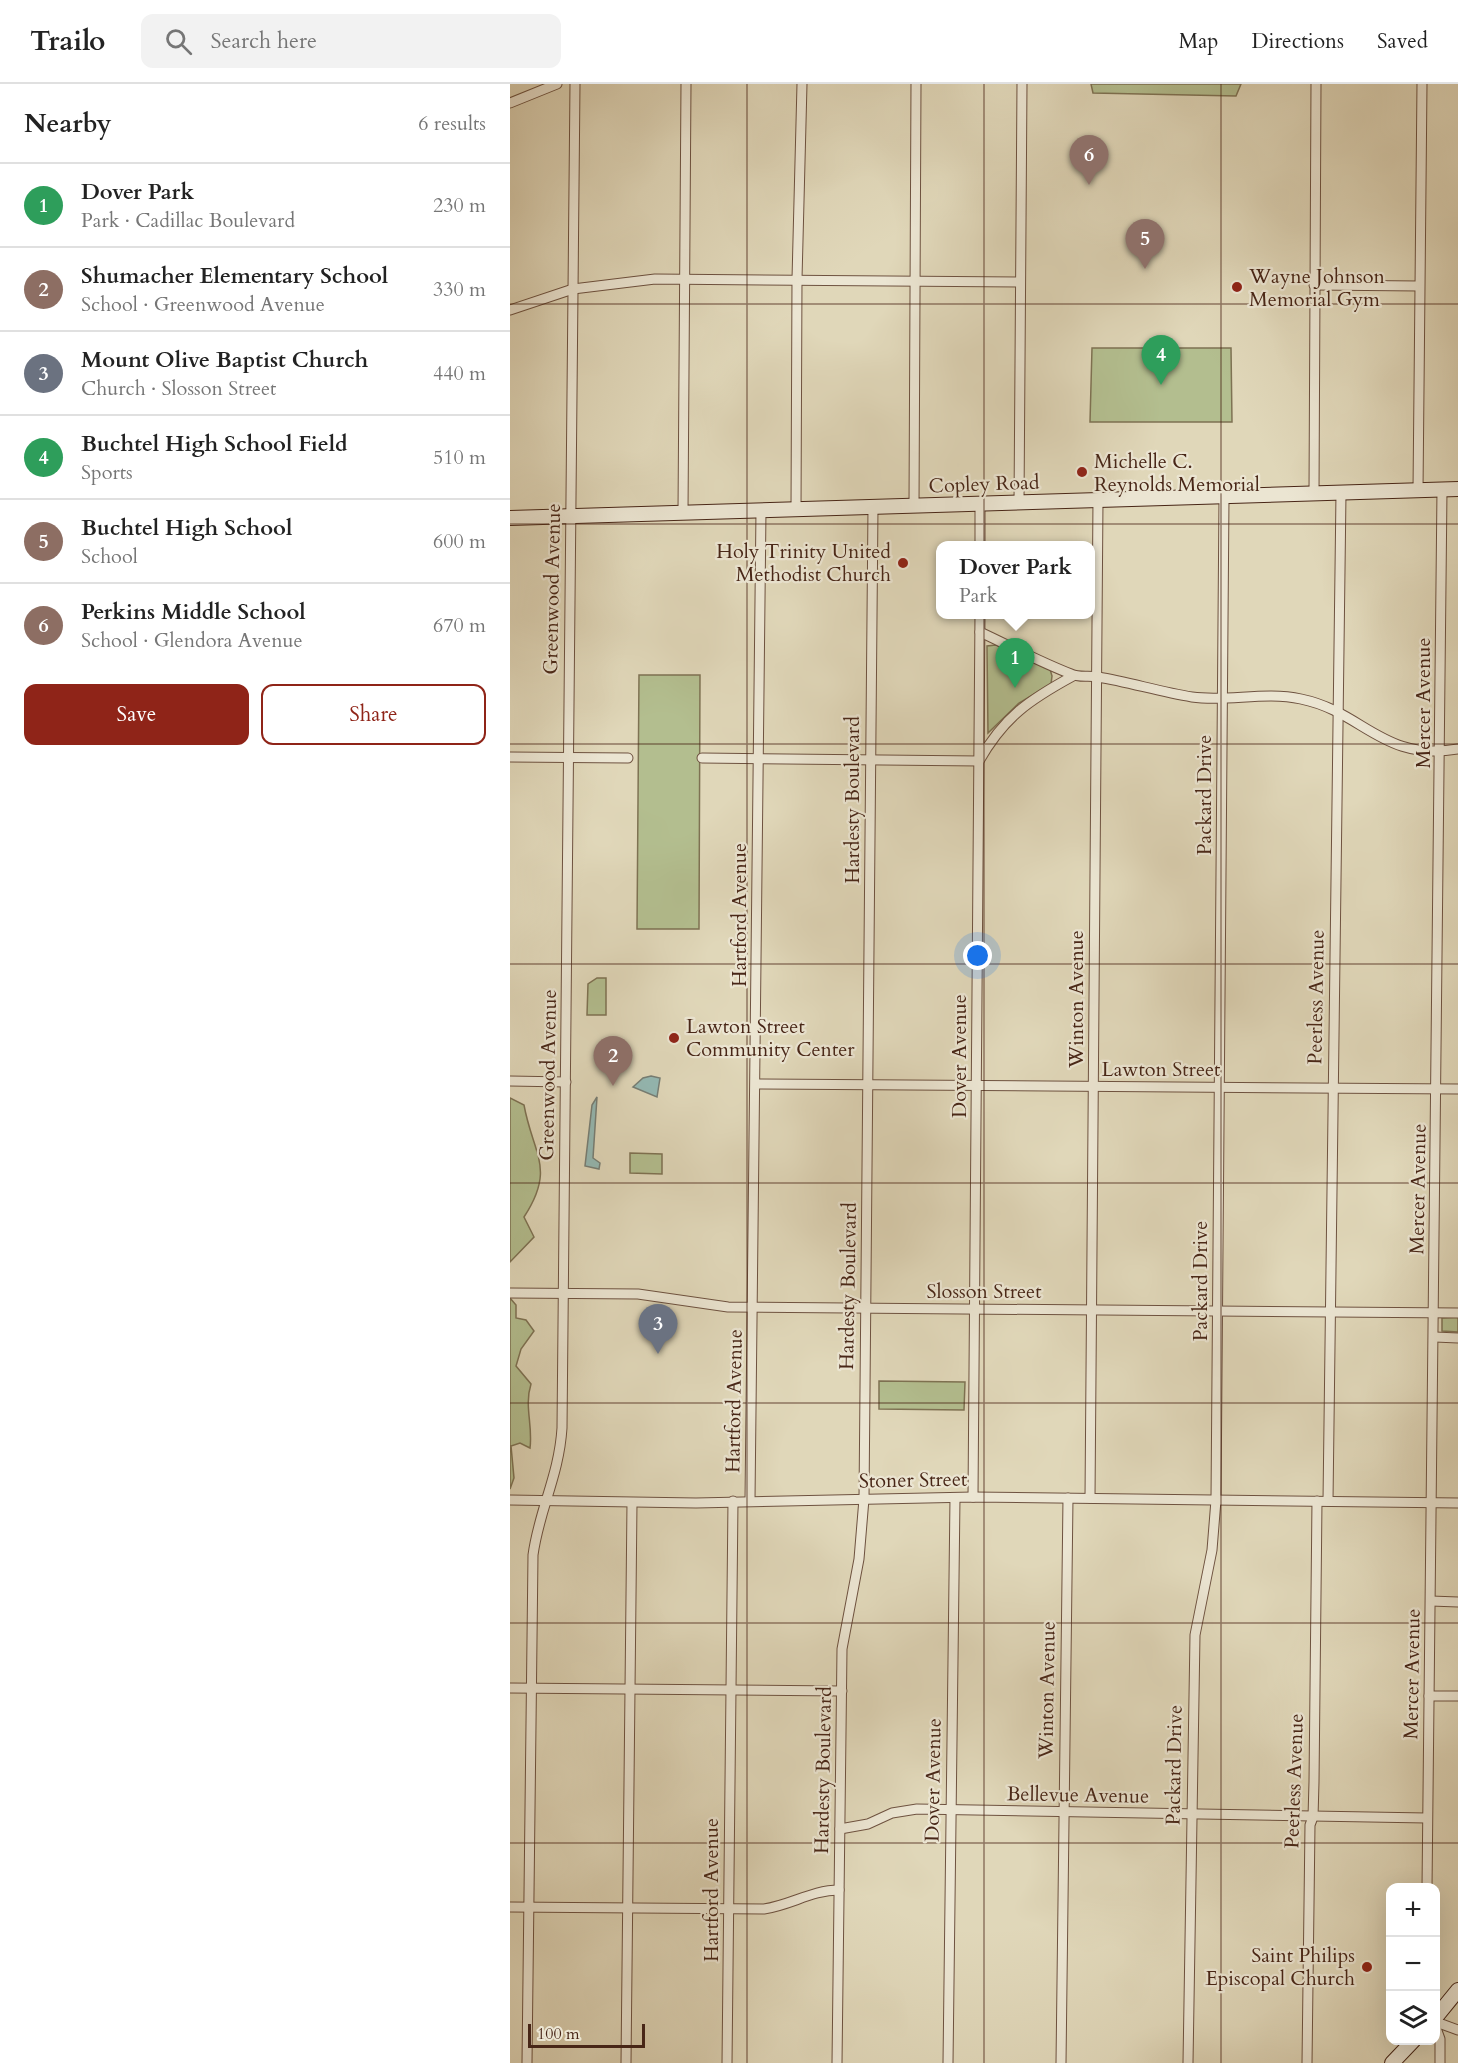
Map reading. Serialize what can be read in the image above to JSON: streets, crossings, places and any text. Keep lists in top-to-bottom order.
{
  "streets": {
    "main road": ["Copley Road"],
    "street": [
      "Greenwood Avenue",
      "Mercer Avenue",
      "Packard Drive",
      "Hardesty Boulevard",
      "Hartford Avenue",
      "Peerless Avenue",
      "Winton Avenue",
      "Dover Avenue",
      "Lawton Street",
      "Slosson Street",
      "Stoner Street",
      "Bellevue Avenue"
    ]
  },
  "crossings": [
    ["Copley Road", "Greenwood Avenue"],
    ["Copley Road", "Mercer Avenue"],
    ["Copley Road", "Packard Drive"],
    ["Copley Road", "Hardesty Boulevard"],
    ["Copley Road", "Hartford Avenue"],
    ["Copley Road", "Peerless Avenue"],
    ["Copley Road", "Winton Avenue"],
    ["Greenwood Avenue", "Slosson Street"],
    ["Greenwood Avenue", "Stoner Street"],
    ["Mercer Avenue", "Lawton Street"],
    ["Mercer Avenue", "Slosson Street"],
    ["Mercer Avenue", "Bellevue Avenue"],
    ["Packard Drive", "Lawton Street"],
    ["Packard Drive", "Slosson Street"],
    ["Packard Drive", "Stoner Street"],
    ["Packard Drive", "Bellevue Avenue"],
    ["Hardesty Boulevard", "Lawton Street"],
    ["Hardesty Boulevard", "Slosson Street"],
    ["Hardesty Boulevard", "Stoner Street"],
    ["Hardesty Boulevard", "Bellevue Avenue"],
    ["Hartford Avenue", "Lawton Street"],
    ["Hartford Avenue", "Slosson Street"],
    ["Hartford Avenue", "Stoner Street"],
    ["Peerless Avenue", "Lawton Street"],
    ["Peerless Avenue", "Slosson Street"],
    ["Peerless Avenue", "Stoner Street"],
    ["Peerless Avenue", "Bellevue Avenue"],
    ["Winton Avenue", "Lawton Street"],
    ["Winton Avenue", "Slosson Street"],
    ["Winton Avenue", "Stoner Street"],
    ["Winton Avenue", "Bellevue Avenue"],
    ["Dover Avenue", "Lawton Street"],
    ["Dover Avenue", "Slosson Street"],
    ["Dover Avenue", "Stoner Street"],
    ["Dover Avenue", "Bellevue Avenue"]
  ],
  "places": [
    "Wayne Johnson Memorial Gym",
    "Michelle C. Reynolds Memorial",
    "Holy Trinity United Methodist Church",
    "Lawton Street Community Center",
    "Saint Philips Episcopal Church"
  ],
  "scale_bar": "100 m",
  "page": {
    "header": "Trailo",
    "search": "Search here",
    "nav": ["Map", "Directions", "Saved"],
    "heading": ["Nearby", "6 results"],
    "pins": [
      "6",
      "5",
      "4",
      "1",
      "2",
      "3"
    ],
    "list": [
      {
        "mark": "1",
        "name": "Dover Park",
        "note": "Park · Cadillac Boulevard",
        "value": "230 m"
      },
      {
        "mark": "2",
        "name": "Shumacher Elementary School",
        "note": "School · Greenwood Avenue",
        "value": "330 m"
      },
      {
        "mark": "3",
        "name": "Mount Olive Baptist Church",
        "note": "Church · Slosson Street",
        "value": "440 m"
      },
      {
        "mark": "4",
        "name": "Buchtel High School Field",
        "note": "Sports",
        "value": "510 m"
      },
      {
        "mark": "5",
        "name": "Buchtel High School",
        "note": "School",
        "value": "600 m"
      },
      {
        "mark": "6",
        "name": "Perkins Middle School",
        "note": "School · Glendora Avenue",
        "value": "670 m"
      }
    ],
    "popup": ["Dover Park", "Park"],
    "buttons": ["Save", "Share"],
    "map_buttons": ["+", "−"],
    "scale": "100 m"
  }
}
